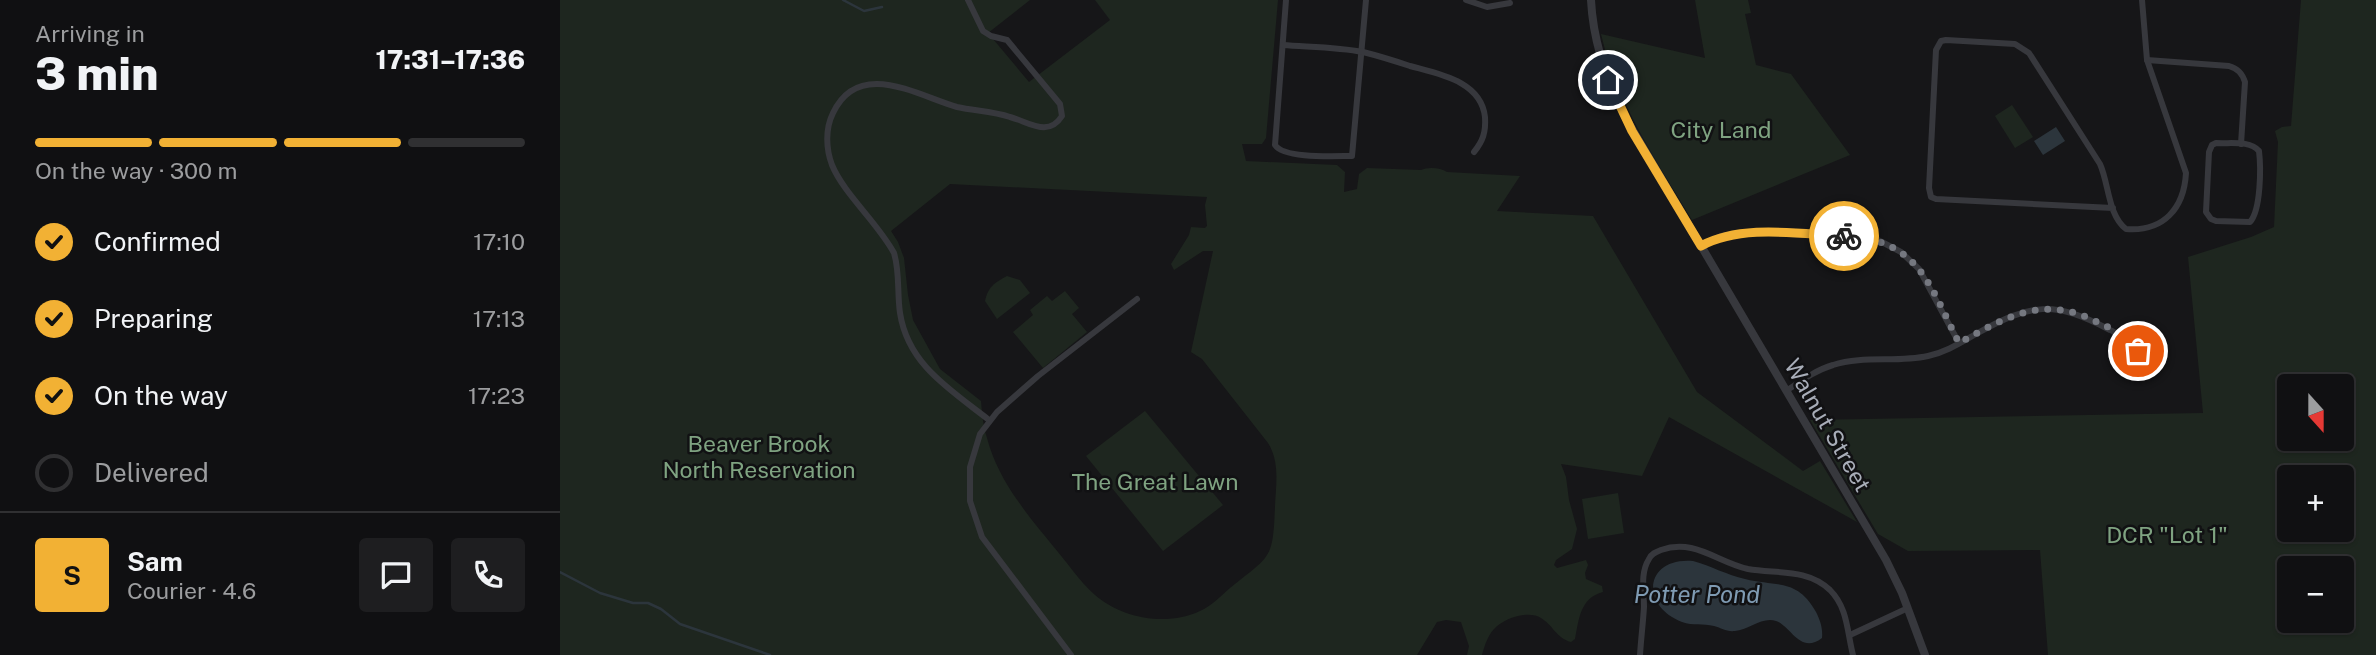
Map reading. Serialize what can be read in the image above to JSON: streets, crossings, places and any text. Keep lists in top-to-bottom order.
{
  "streets": {
    "street": ["Walnut Street"]
  },
  "water": ["Potter Pond"],
  "parks": [
    "City Land",
    "Beaver Brook North Reservation",
    "The Great Lawn",
    "DCR \"Lot 1\""
  ],
  "north": "bottom",
  "page": {
    "heading": ["3 min", "Arriving in", "17:31–17:36"],
    "panel": ["Sam", "Courier · 4.6"],
    "bar": "On the way · 300 m",
    "list": [
      ["Confirmed", "17:10"],
      ["Preparing", "17:13"],
      ["On the way", "17:23"],
      "Delivered"
    ],
    "map_buttons": ["+", "−"],
    "round": "S"
  }
}
